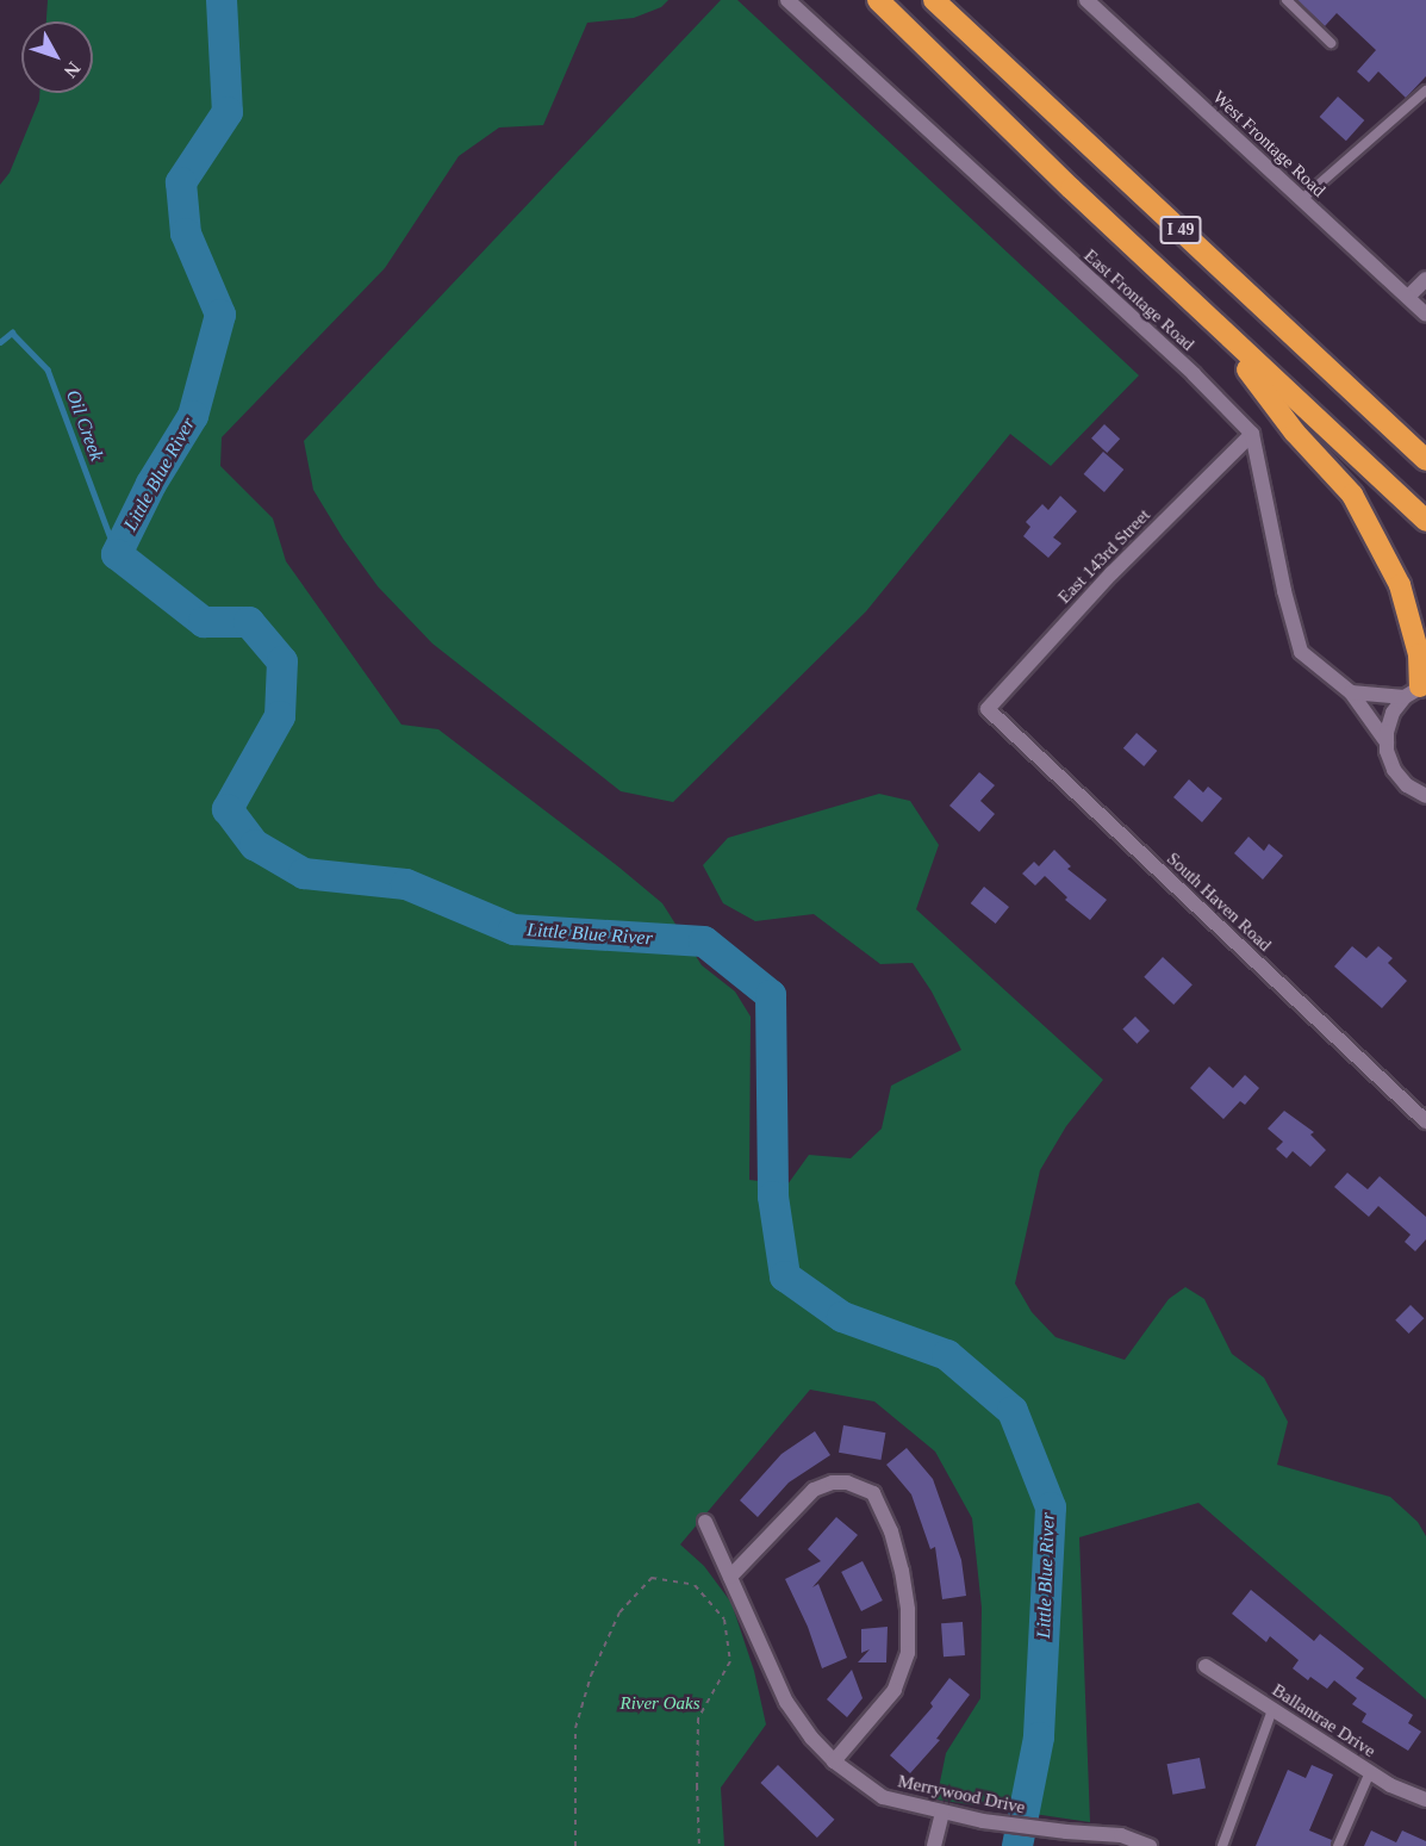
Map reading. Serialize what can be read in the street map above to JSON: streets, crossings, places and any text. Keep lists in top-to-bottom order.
{
  "streets": {
    "highway": ["I 49"],
    "street": [
      "West Frontage Road",
      "East Frontage Road",
      "East 143rd Street",
      "South Haven Road",
      "Ballantrae Drive",
      "Merrywood Drive"
    ]
  },
  "crossings": [
    ["East Frontage Road", "East 143rd Street"],
    ["East 143rd Street", "South Haven Road"]
  ],
  "water": ["Oil Creek", "Little Blue River"],
  "parks": ["River Oaks"],
  "north": "bottom right"
}
